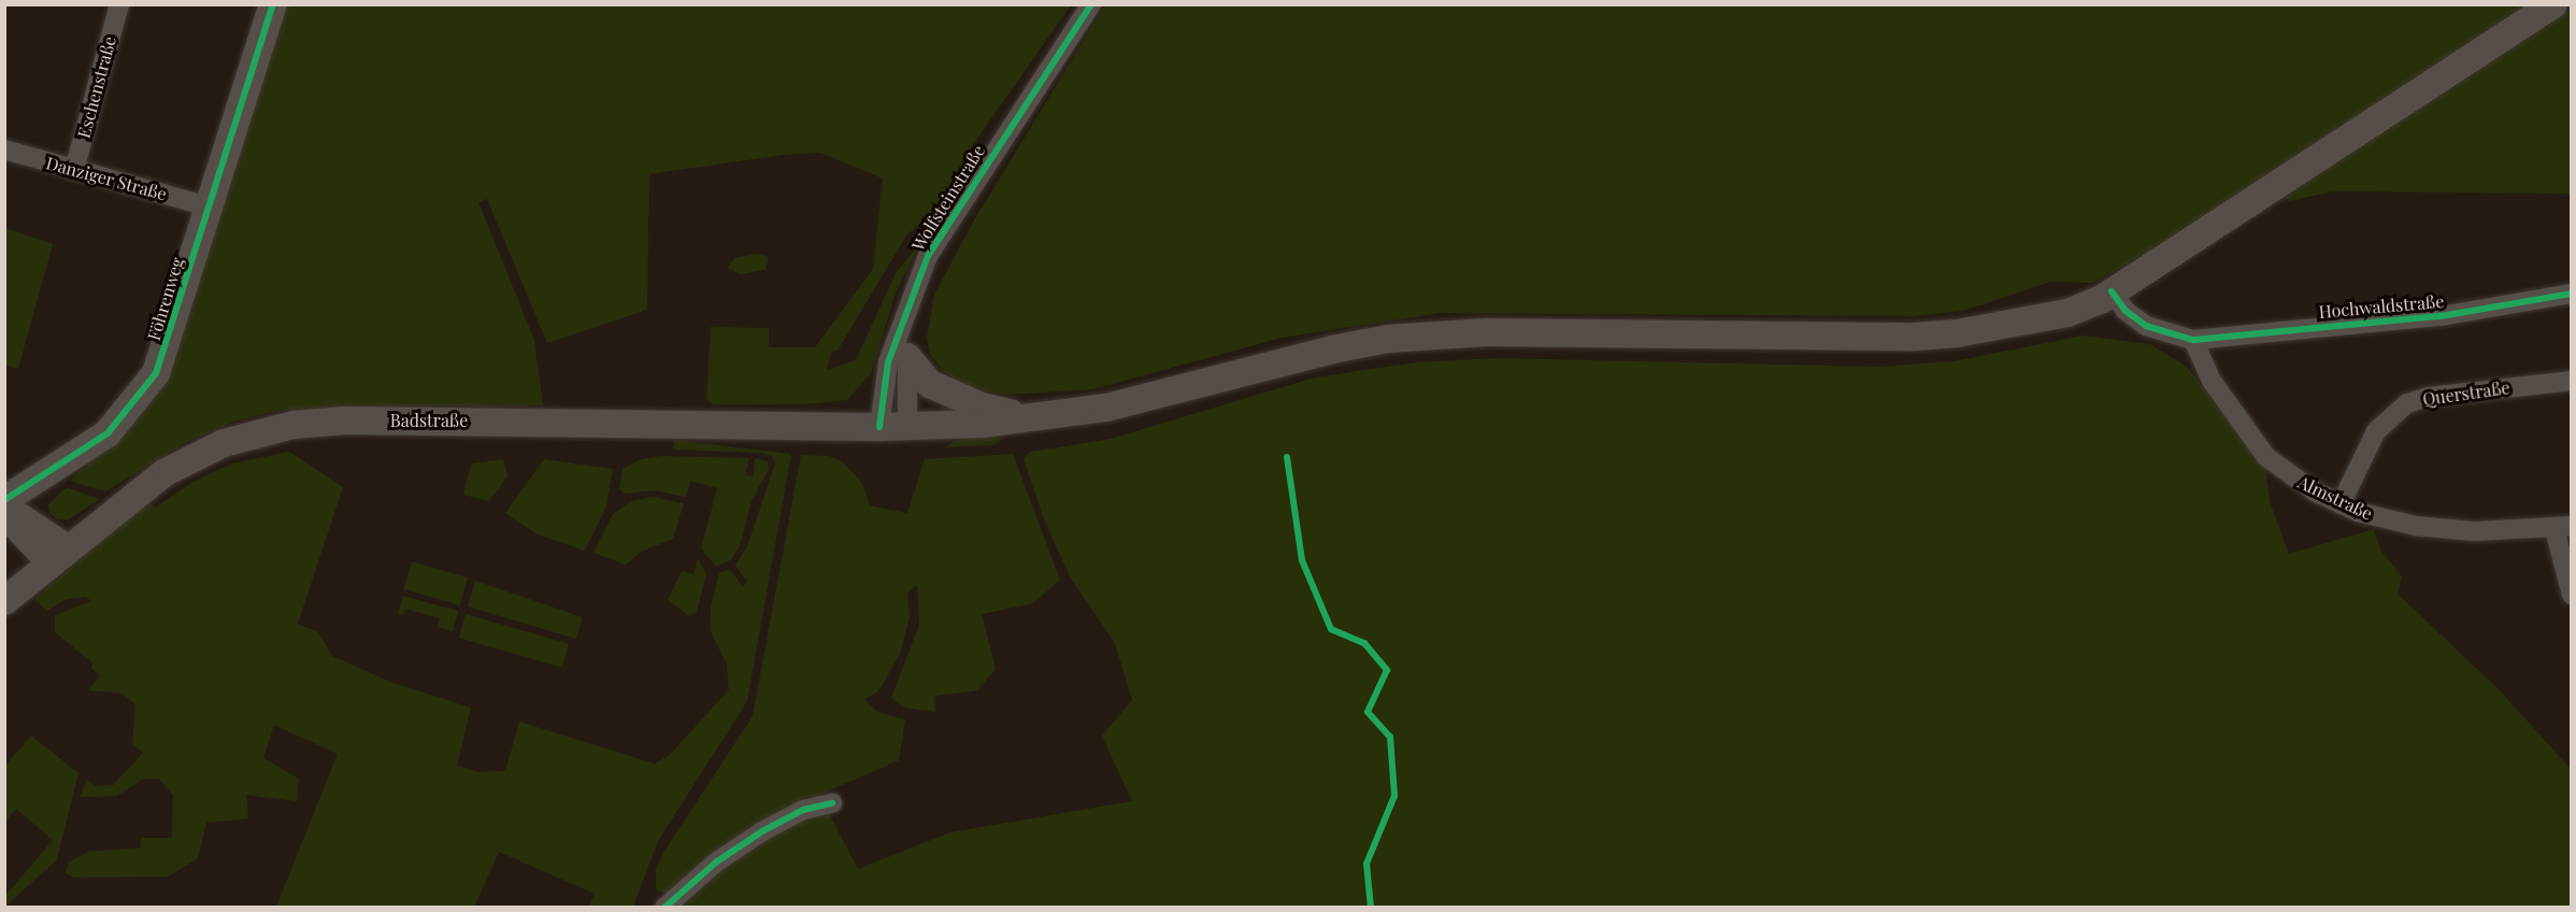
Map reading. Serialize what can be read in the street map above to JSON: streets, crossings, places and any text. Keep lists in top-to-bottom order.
{
  "streets": {
    "main road": ["Föhrenweg", "Badstraße"],
    "street": [
      "Eschenstraße",
      "Danziger Straße",
      "Wolfsteinstraße",
      "Hochwaldstraße",
      "Querstraße",
      "Almstraße"
    ]
  },
  "crossings": [
    ["Eschenstraße", "Danziger Straße"],
    ["Danziger Straße", "Föhrenweg"],
    ["Wolfsteinstraße", "Badstraße"],
    ["Hochwaldstraße", "Almstraße"],
    ["Querstraße", "Almstraße"]
  ]
}
